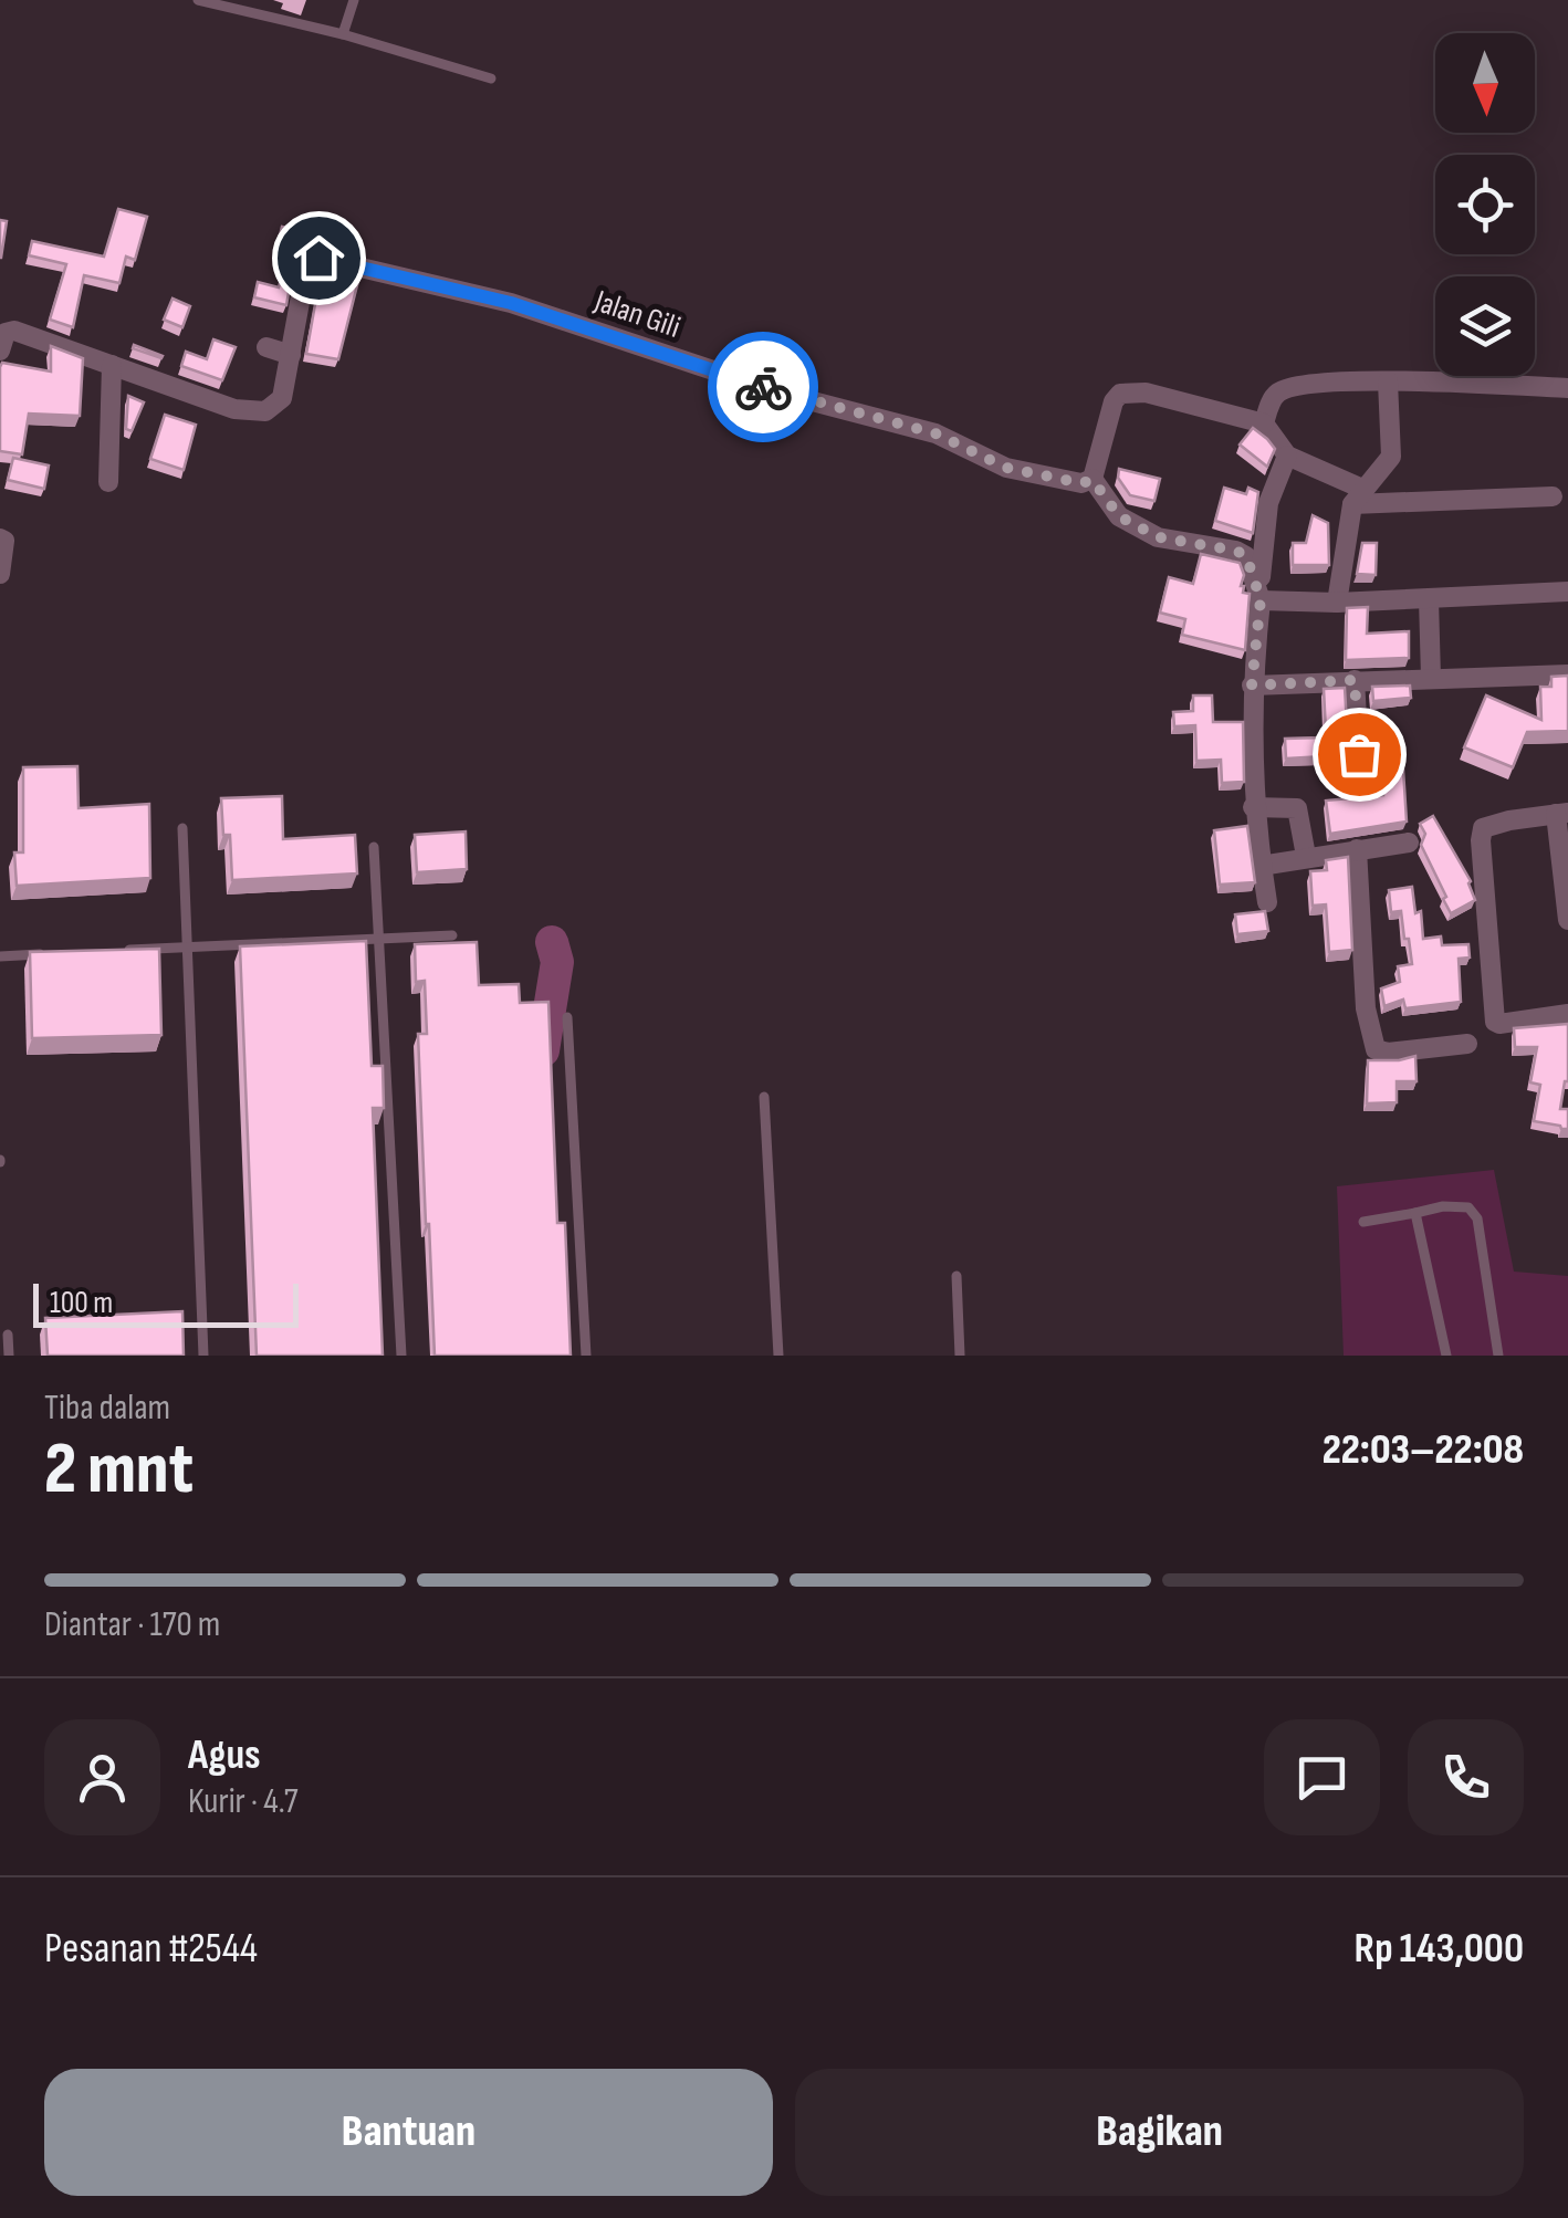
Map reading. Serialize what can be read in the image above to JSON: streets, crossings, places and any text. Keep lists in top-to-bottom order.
{
  "streets": {
    "street": ["Jalan Gili"]
  },
  "scale_bar": "100 m",
  "north": "bottom",
  "page": {
    "scale": "100 m",
    "heading": ["2 mnt", "Tiba dalam", "22:03–22:08"],
    "panel": [
      "Agus",
      "Kurir · 4.7",
      "Pesanan #2544",
      "Rp 143,000"
    ],
    "bar": "Diantar · 170 m",
    "buttons": ["Bantuan", "Bagikan"]
  }
}
